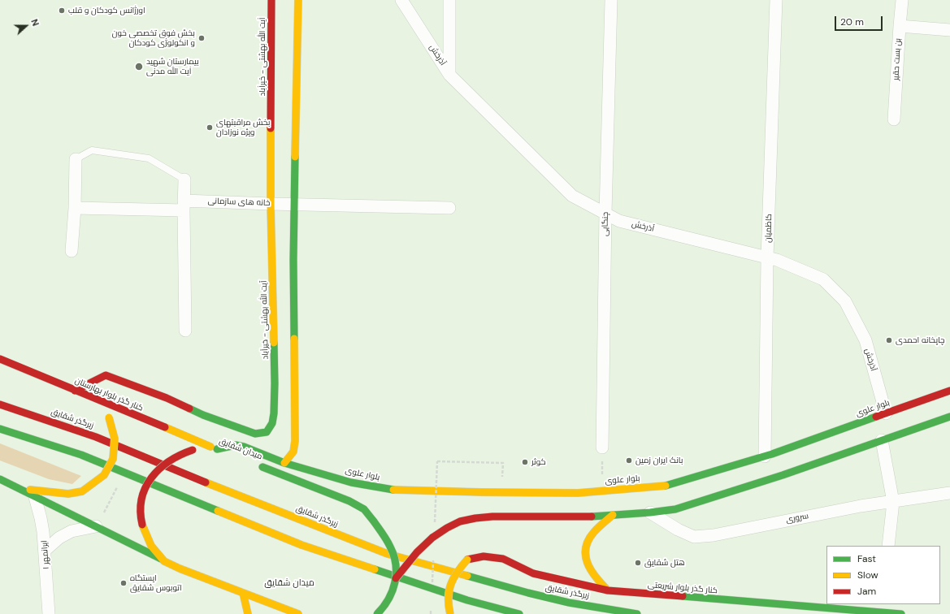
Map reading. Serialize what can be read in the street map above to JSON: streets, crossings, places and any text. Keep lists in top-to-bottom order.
{
  "streets": {
    "main road": [
      "آیت الله بهشتی - خیرآباد",
      "کنار گذر بلوار بهارستان",
      "بلوار علوی",
      "زیرگذر شقایق",
      "میدان شقایق",
      "کنار گذر بلوار شریعتی"
    ],
    "street": [
      "آذرخش",
      "بن بست حقیر",
      "خانه های سازمانی",
      "چنگایی",
      "کاظمیان",
      "سروری",
      "ایرانمهر ۱"
    ]
  },
  "crossings": [
    ["آذرخش", "چنگایی"],
    ["آذرخش", "کاظمیان"],
    ["آذرخش", "بلوار علوی"],
    ["آیت الله بهشتی - خیرآباد", "خانه های سازمانی"],
    ["آیت الله بهشتی - خیرآباد", "کنار گذر بلوار بهارستان"],
    ["کاظمیان", "بلوار علوی"],
    ["کنار گذر بلوار بهارستان", "بلوار علوی"],
    ["کنار گذر بلوار بهارستان", "میدان شقایق"],
    ["بلوار علوی", "میدان شقایق"],
    ["زیرگذر شقایق", "کنار گذر بلوار شریعتی"]
  ],
  "districts": ["میدان شقایق"],
  "places": [
    "اورژانس کودکان و قلب",
    "بخش فوق تخصصی خون و انکولوژی کودکان",
    "بیمارستان شهید آیت الله مدنی",
    "بخش مراقبتهای ویژه نوزادان",
    "چاپخانه احمدی",
    "بانک ایران زمین",
    "کوثر",
    "هتل شقایق",
    "ایستگاه اتوبوس شقایق"
  ],
  "legend": ["Fast", "Slow", "Jam"],
  "scale_bar": "20 m",
  "north": "right"
}
